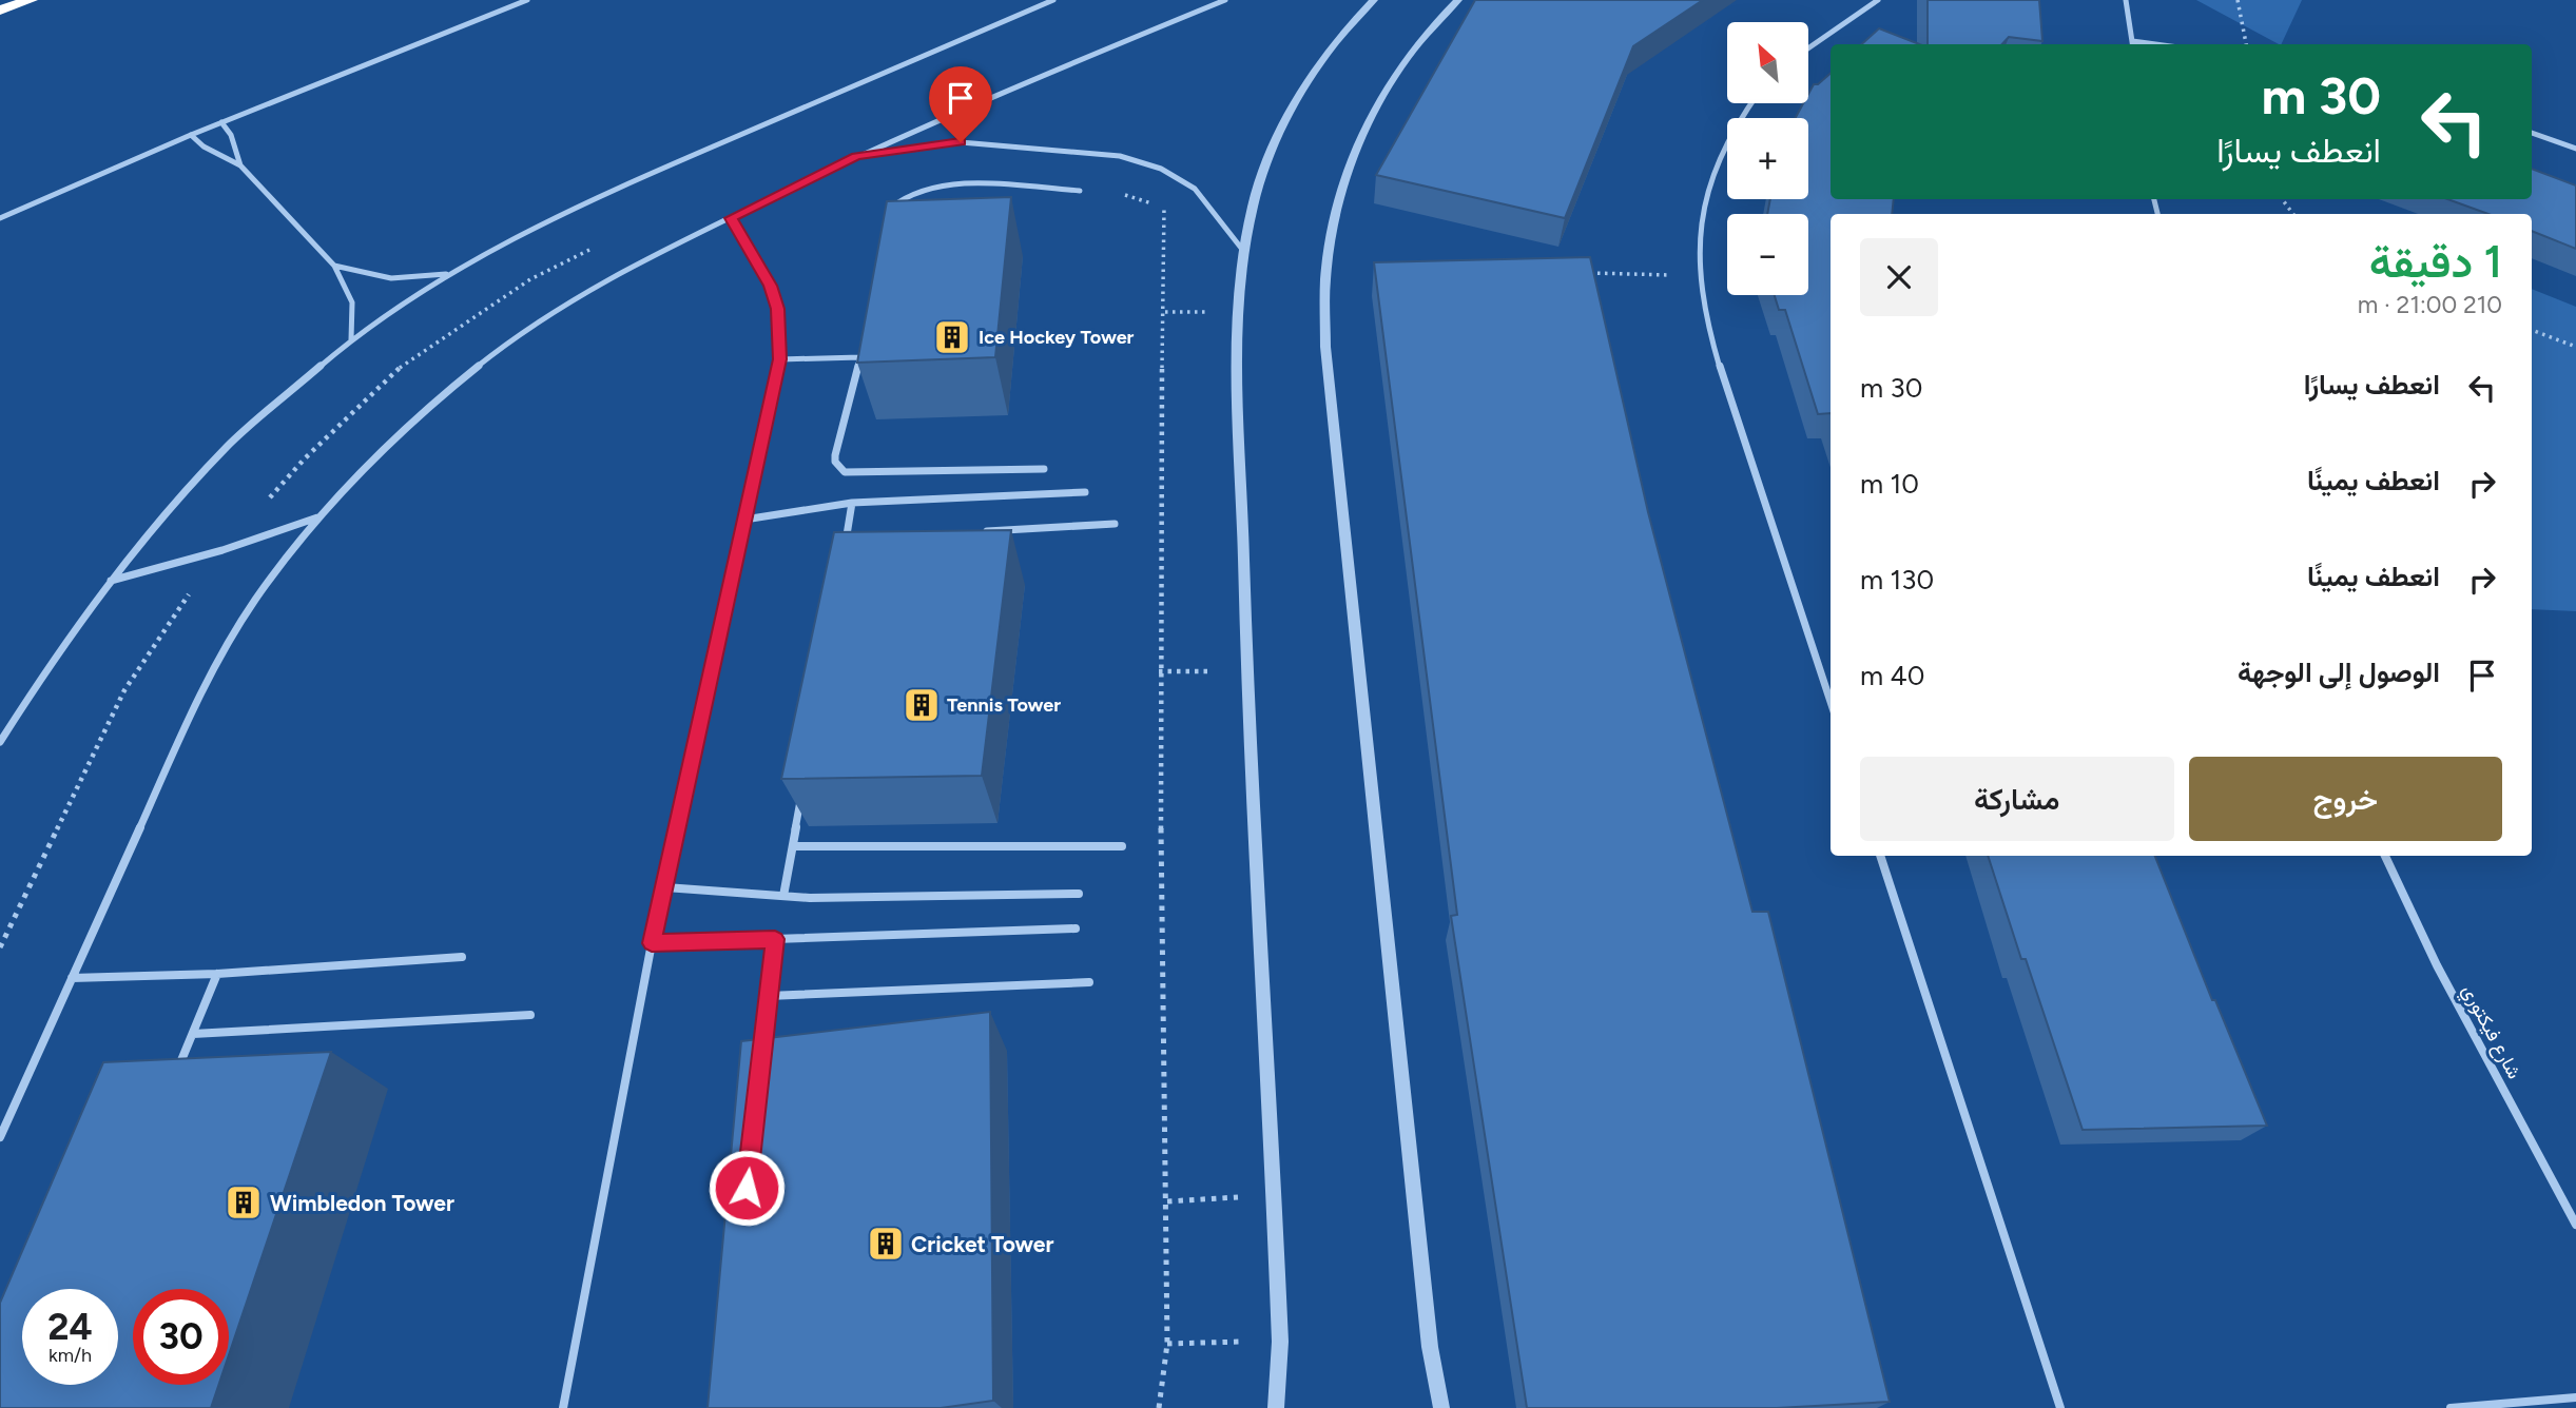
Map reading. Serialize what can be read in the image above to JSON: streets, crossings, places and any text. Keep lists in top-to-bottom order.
{
  "streets": {
    "street": ["شارع فيكتوري"]
  },
  "places": {
    "building": [
      "Ice Hockey Tower",
      "Tennis Tower",
      "Wimbledon Tower",
      "Cricket Tower"
    ]
  },
  "north": "top left",
  "page": {
    "map_buttons": ["+", "−"],
    "turn": ["30 m", "انعطف يسارًا"],
    "heading": ["1 دقيقة", "210 m · 21:00"],
    "list": [
      {
        "name": "انعطف يسارًا",
        "value": "30 m"
      },
      {
        "name": "انعطف يمينًا",
        "value": "10 m"
      },
      {
        "name": "انعطف يمينًا",
        "value": "130 m"
      },
      {
        "name": "الوصول إلى الوجهة",
        "value": "40 m"
      }
    ],
    "buttons": ["خروج", "مشاركة"],
    "speed": "24 km/h",
    "limit": "30"
  }
}
